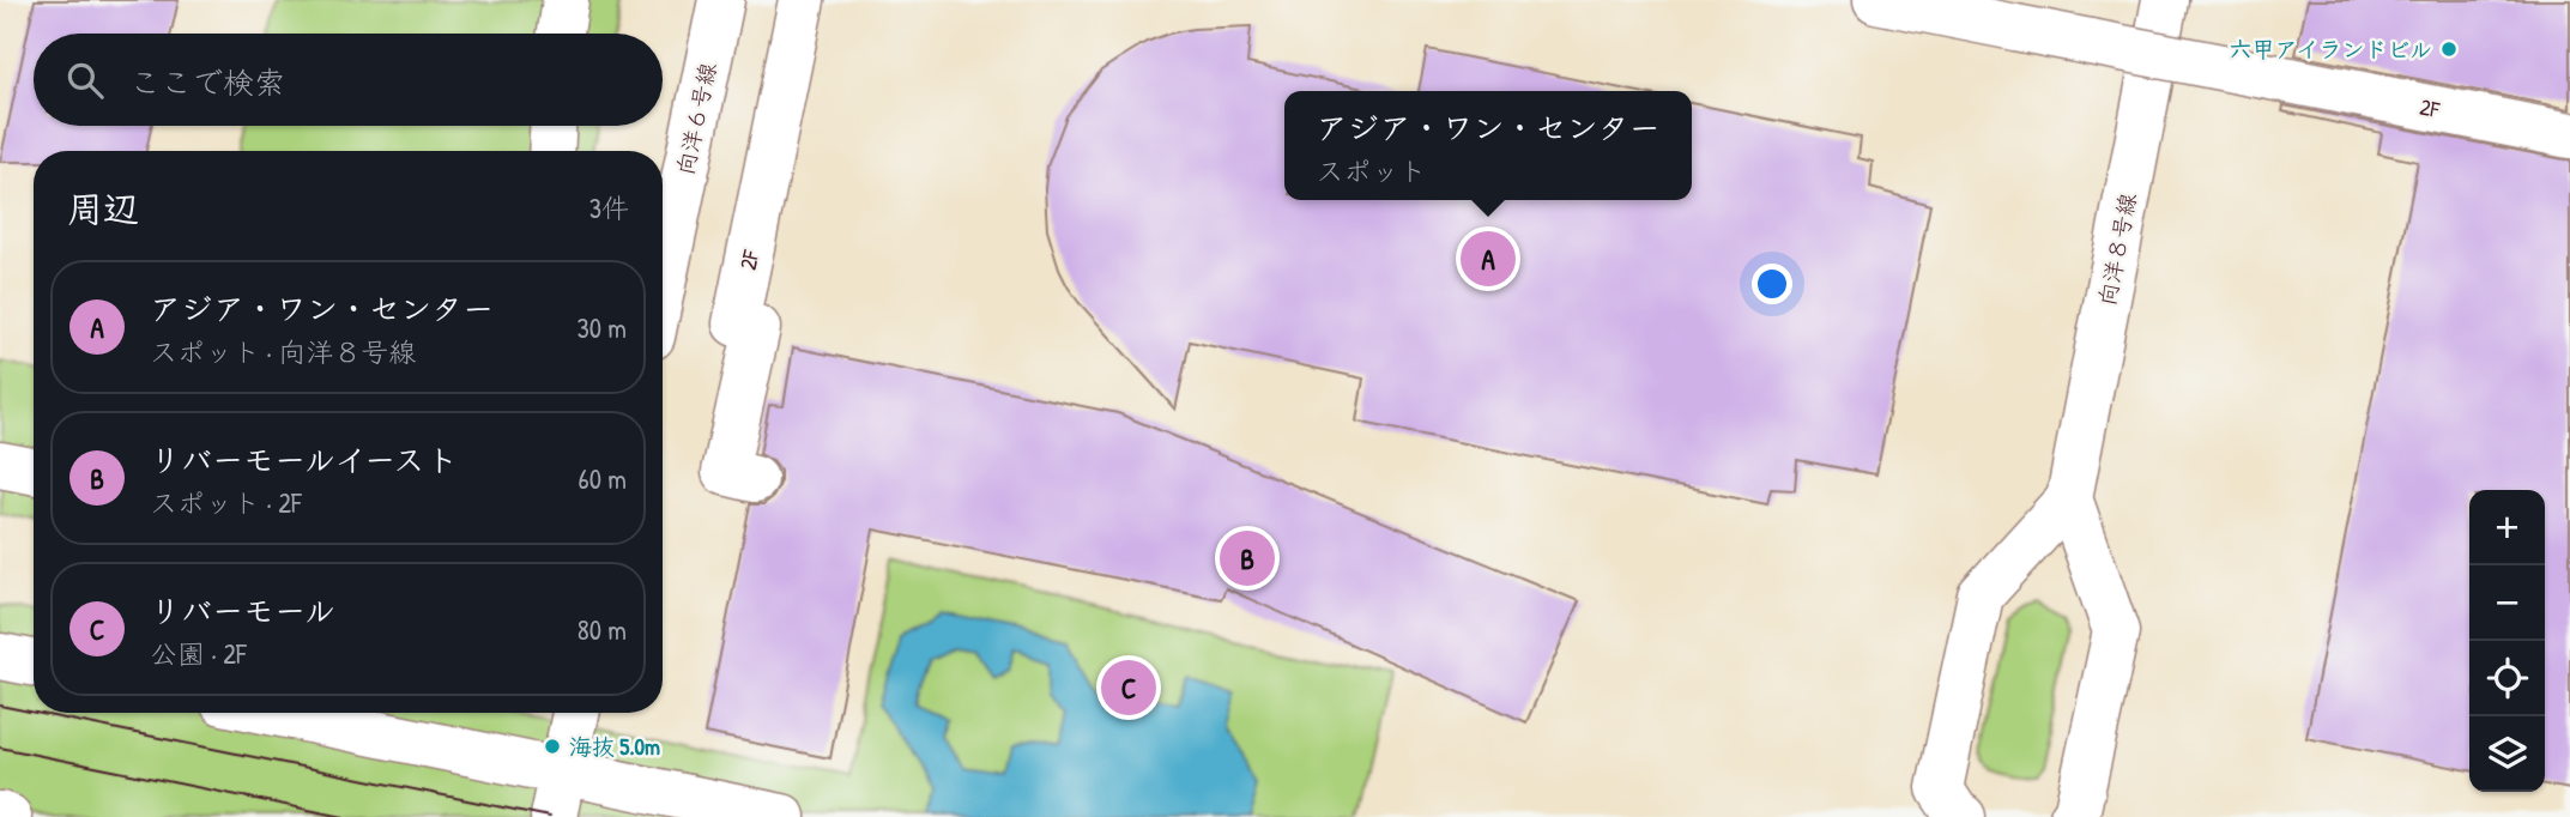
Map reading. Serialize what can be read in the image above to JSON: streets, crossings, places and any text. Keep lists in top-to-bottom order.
{
  "streets": {
    "street": ["2F", "向洋６号線", "向洋８号線"]
  },
  "places": ["六甲アイランドビル", "海抜 5.0m"],
  "page": {
    "search": "ここで検索",
    "popup": ["アジア・ワン・センター", "スポット"],
    "heading": ["周辺", "3件"],
    "pins": ["A", "B", "C"],
    "list": [
      {
        "mark": "A",
        "name": "アジア・ワン・センター",
        "note": "スポット · 向洋８号線",
        "value": "30 m"
      },
      {
        "mark": "B",
        "name": "リバーモールイースト",
        "note": "スポット · 2F",
        "value": "60 m"
      },
      {
        "mark": "C",
        "name": "リバーモール",
        "note": "公園 · 2F",
        "value": "80 m"
      }
    ],
    "map_buttons": ["+", "−"]
  }
}
